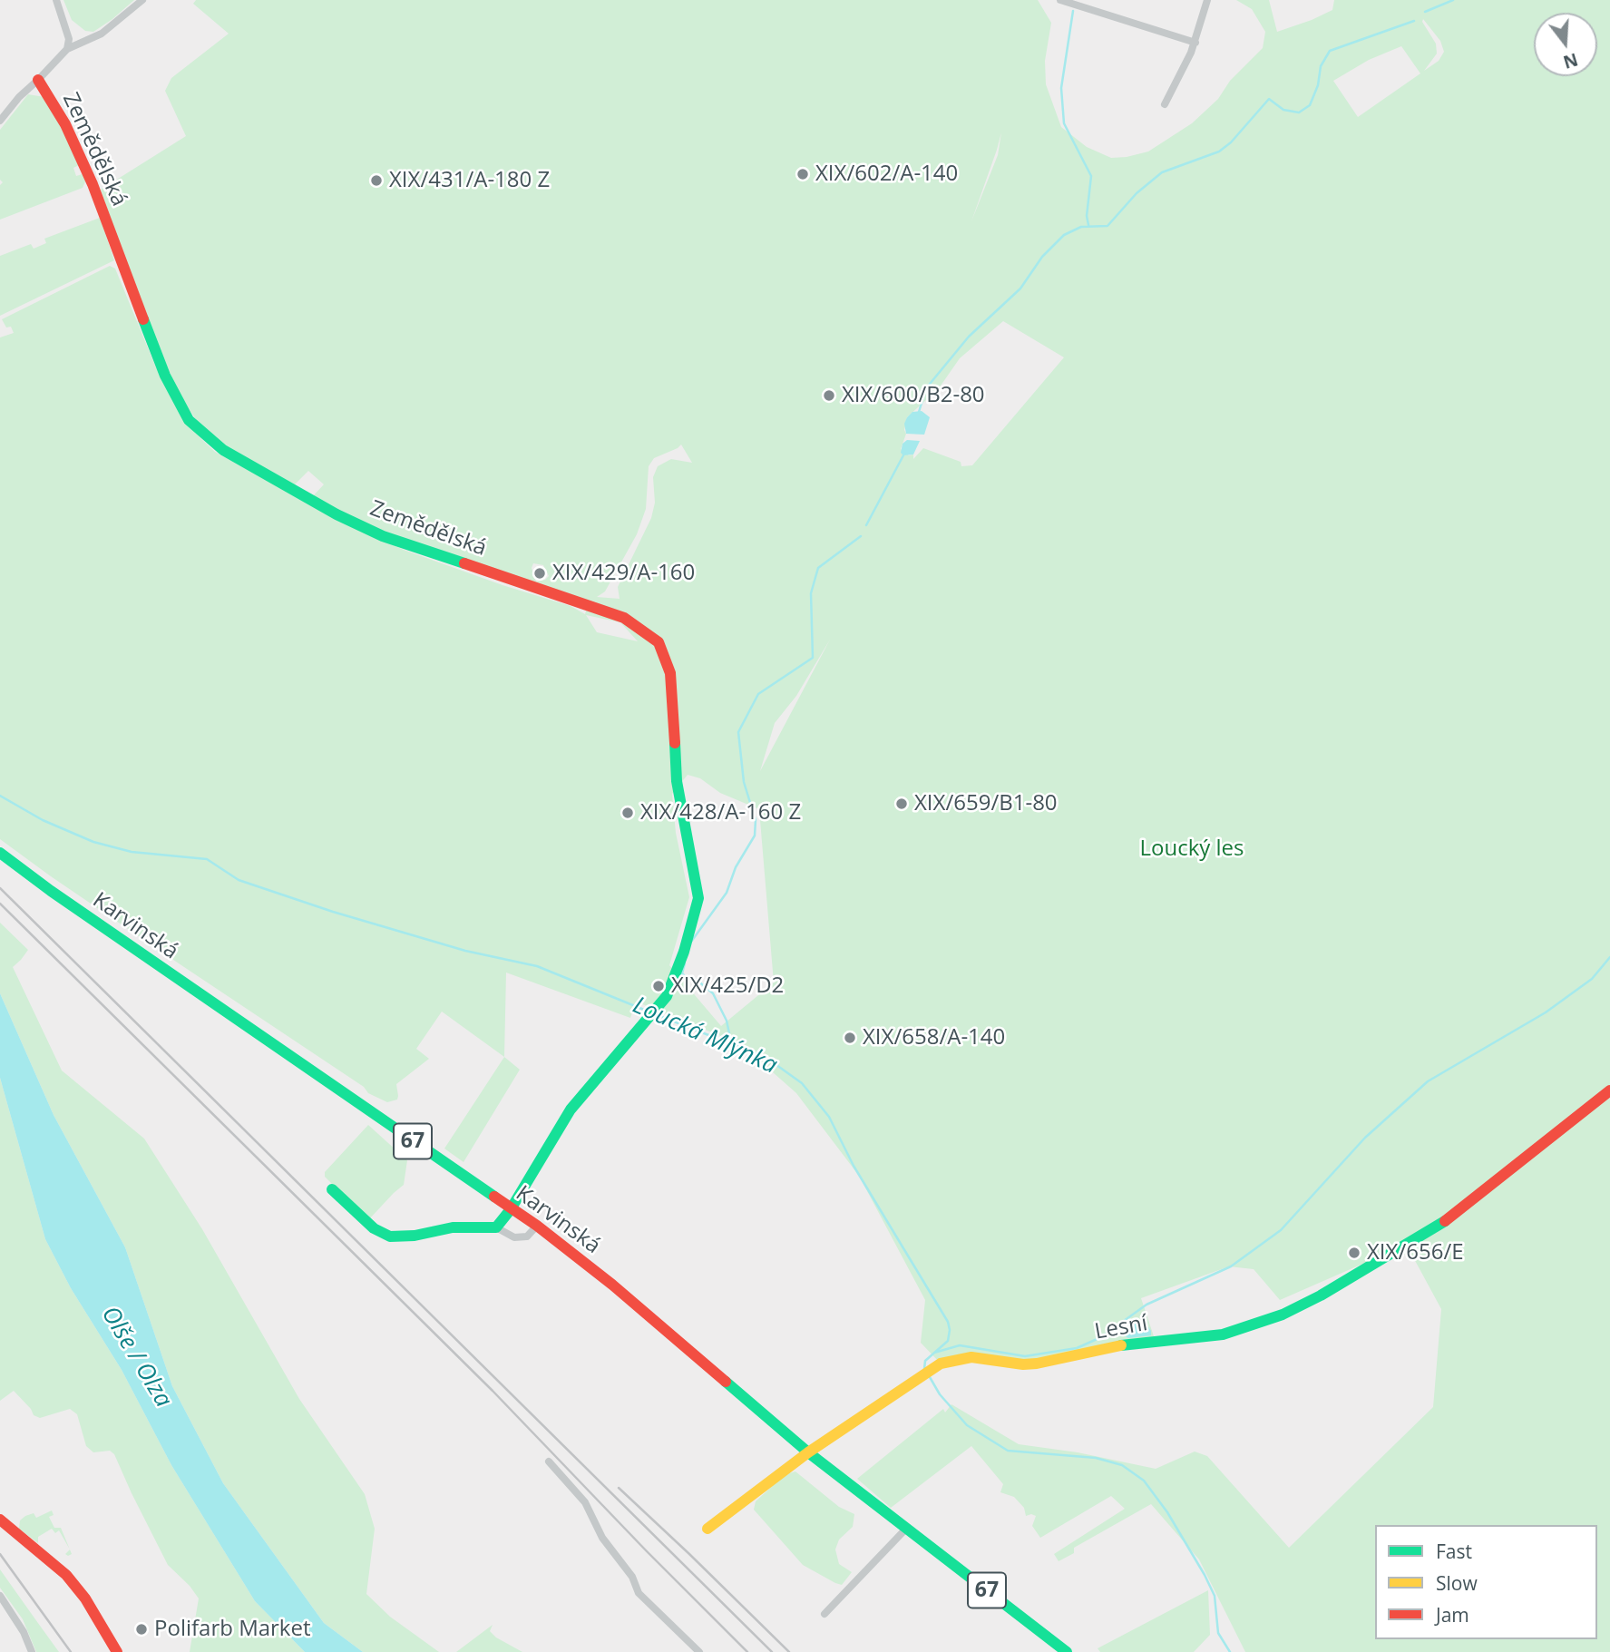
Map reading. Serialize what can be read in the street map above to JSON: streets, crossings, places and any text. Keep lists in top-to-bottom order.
{
  "streets": {
    "street": [
      "Zemědělská",
      "Karvinská",
      "67",
      "Lesní"
    ]
  },
  "crossings": [
    ["Zemědělská", "Karvinská"],
    ["Karvinská", "Lesní"]
  ],
  "water": ["Loucká Mlýnka", "Olše / Olza"],
  "parks": ["Loucký les"],
  "places": [
    "XIX/602/A-140",
    "XIX/431/A-180 Z",
    "XIX/600/B2-80",
    "XIX/429/A-160",
    "XIX/659/B1-80",
    "XIX/428/A-160 Z",
    "XIX/425/D2",
    "XIX/658/A-140",
    "XIX/656/E",
    "Polifarb Market"
  ],
  "legend": ["Fast", "Slow", "Jam"],
  "north": "bottom"
}
